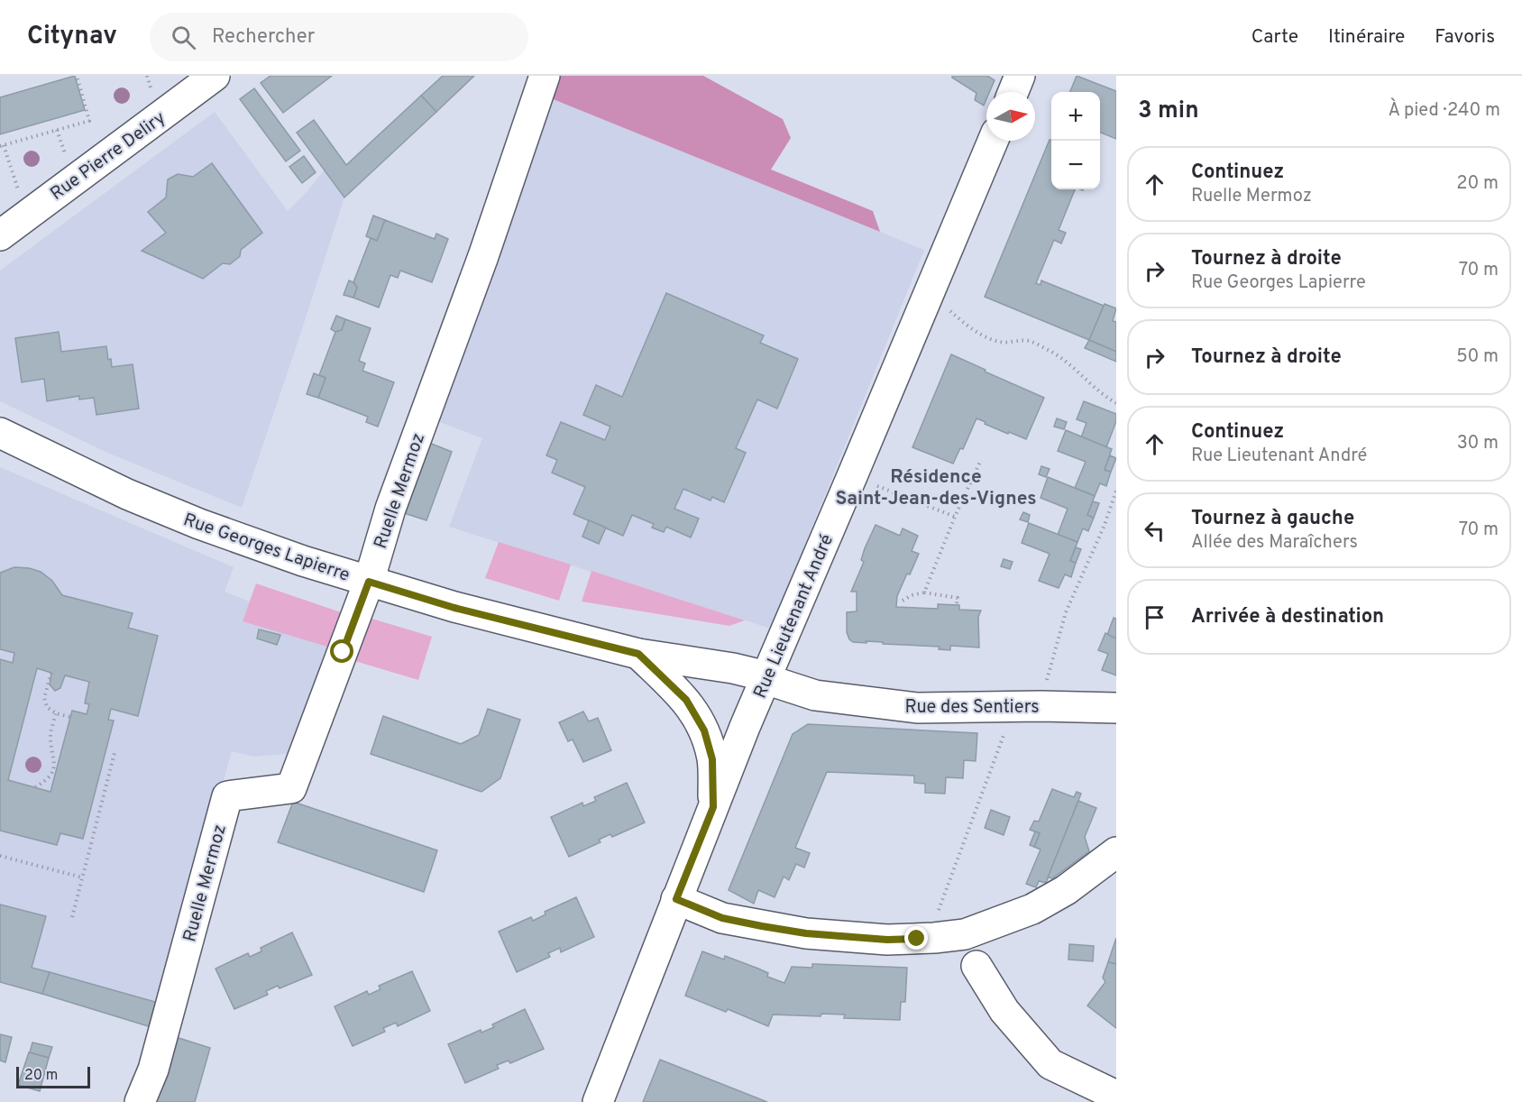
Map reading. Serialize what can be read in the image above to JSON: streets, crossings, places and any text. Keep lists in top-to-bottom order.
{
  "streets": {
    "street": [
      "Rue Pierre Deliry",
      "Ruelle Mermoz",
      "Rue Georges Lapierre",
      "Rue Lieutenant André",
      "Rue des Sentiers"
    ]
  },
  "crossings": [
    ["Ruelle Mermoz", "Rue Georges Lapierre"],
    ["Rue Georges Lapierre", "Rue Lieutenant André"],
    ["Rue Georges Lapierre", "Rue des Sentiers"],
    ["Rue Lieutenant André", "Rue des Sentiers"]
  ],
  "districts": ["Résidence Saint-Jean-des-Vignes"],
  "scale_bar": "20 m",
  "north": "right",
  "page": {
    "header": "Citynav",
    "search": "Rechercher",
    "nav": ["Carte", "Itinéraire", "Favoris"],
    "heading": ["3 min", "À pied · 240 m"],
    "map_buttons": ["+", "−"],
    "list": [
      ["Continuez", "Ruelle Mermoz", "20 m"],
      ["Tournez à droite", "Rue Georges Lapierre", "70 m"],
      ["Tournez à droite", "50 m"],
      ["Continuez", "Rue Lieutenant André", "30 m"],
      ["Tournez à gauche", "Allée des Maraîchers", "70 m"],
      "Arrivée à destination"
    ],
    "scale": "20 m"
  }
}
